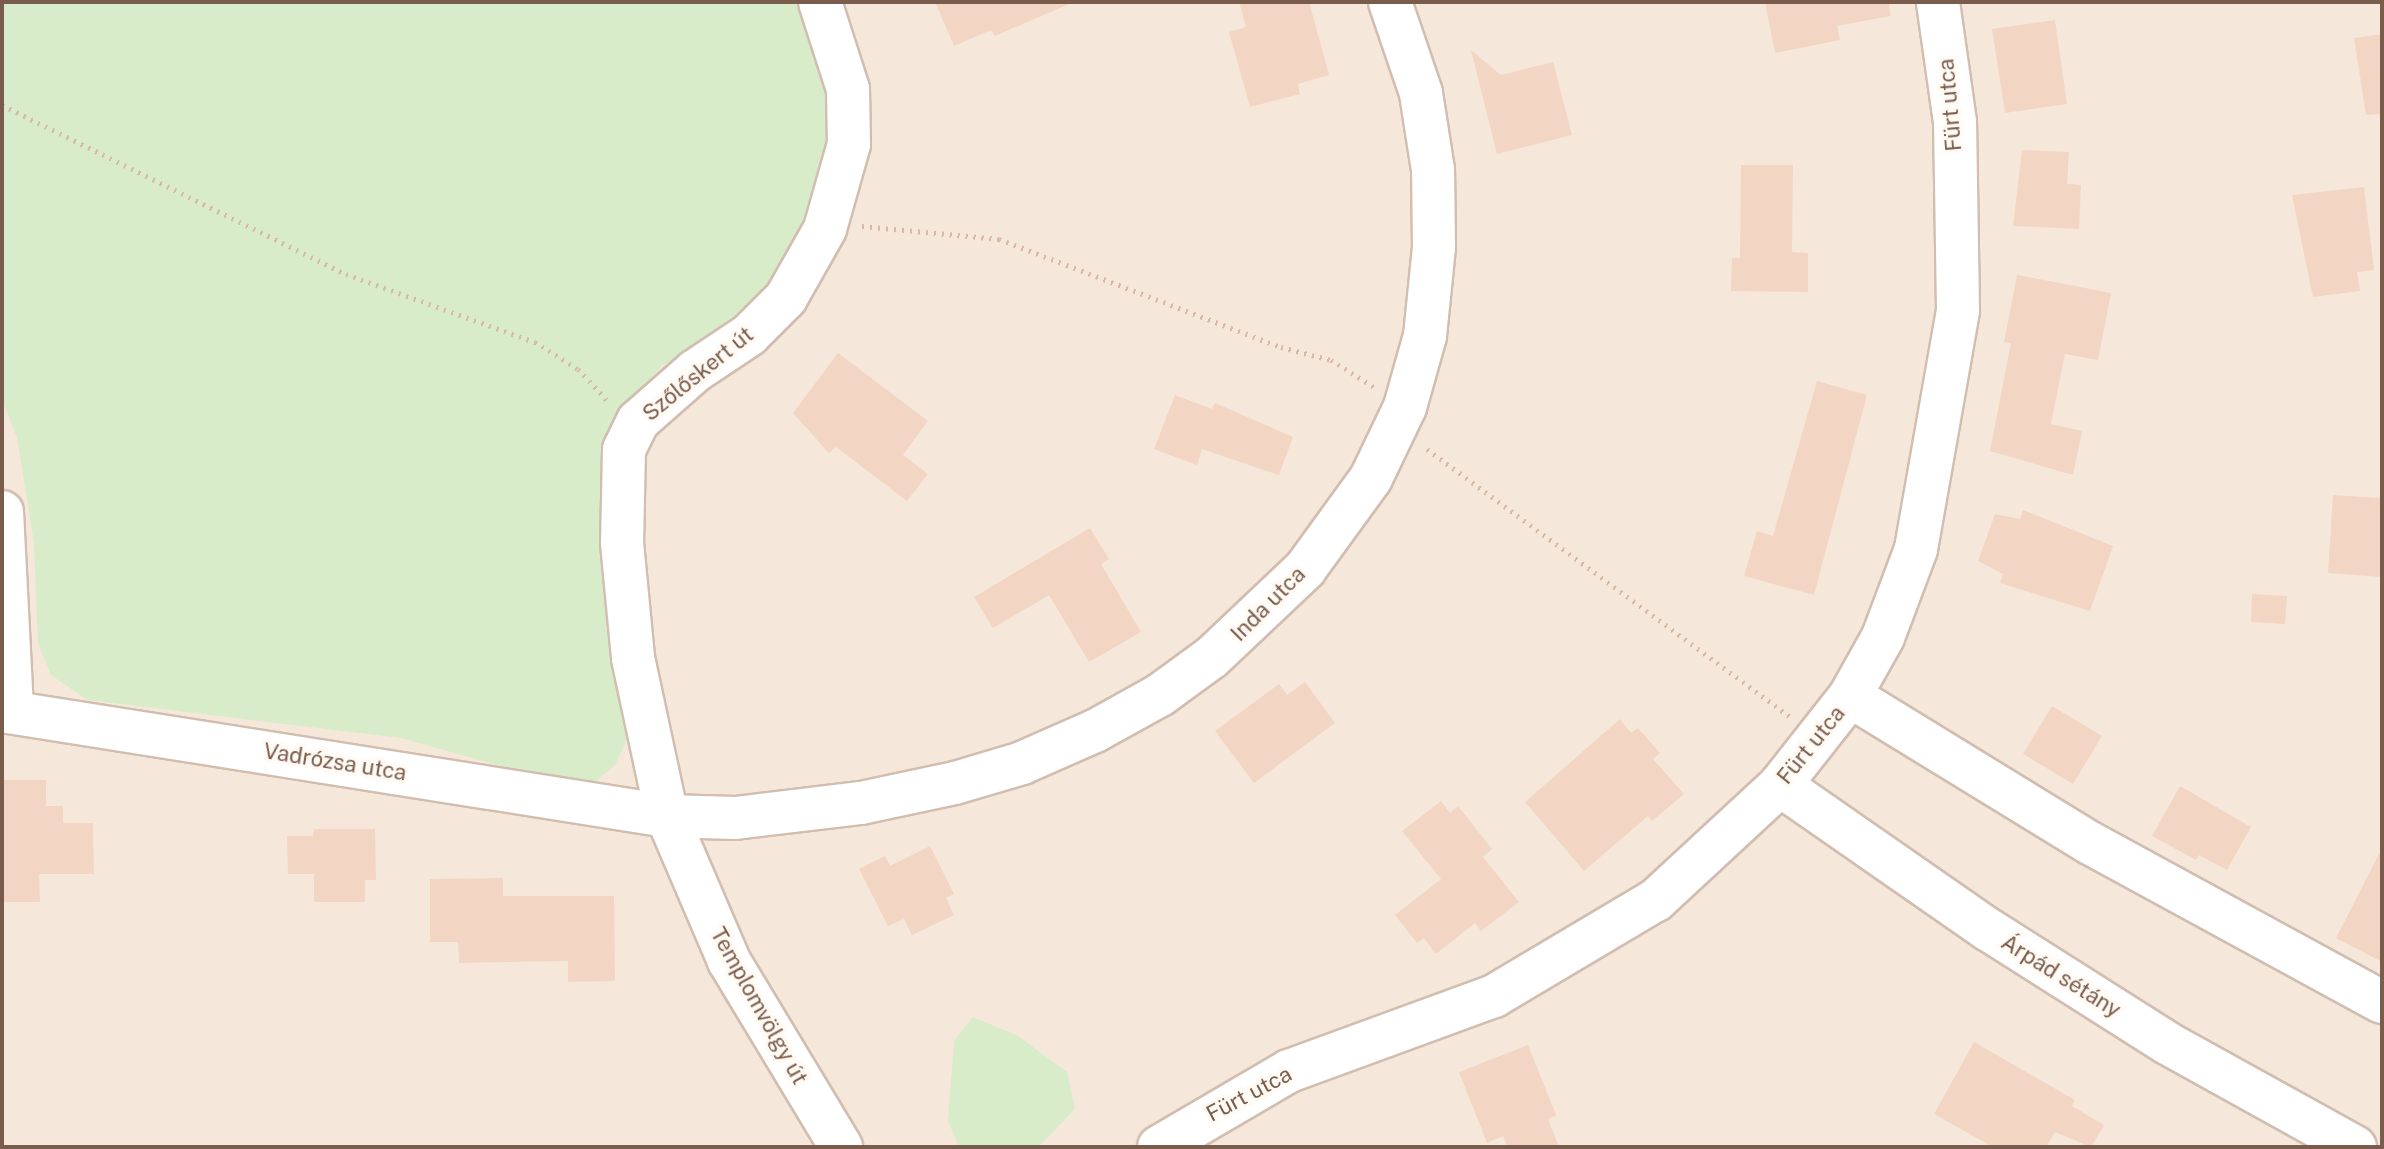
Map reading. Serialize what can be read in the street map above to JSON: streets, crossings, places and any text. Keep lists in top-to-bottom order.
{
  "streets": {
    "street": [
      "Fürt utca",
      "Szőlőskert út",
      "Inda utca",
      "Vadrózsa utca",
      "Árpád sétány",
      "Templomvölgy út"
    ]
  },
  "crossings": [
    ["Fürt utca", "Árpád sétány"],
    ["Szőlőskert út", "Inda utca"],
    ["Szőlőskert út", "Vadrózsa utca"],
    ["Szőlőskert út", "Templomvölgy út"],
    ["Inda utca", "Vadrózsa utca"],
    ["Inda utca", "Templomvölgy út"],
    ["Vadrózsa utca", "Templomvölgy út"]
  ]
}
